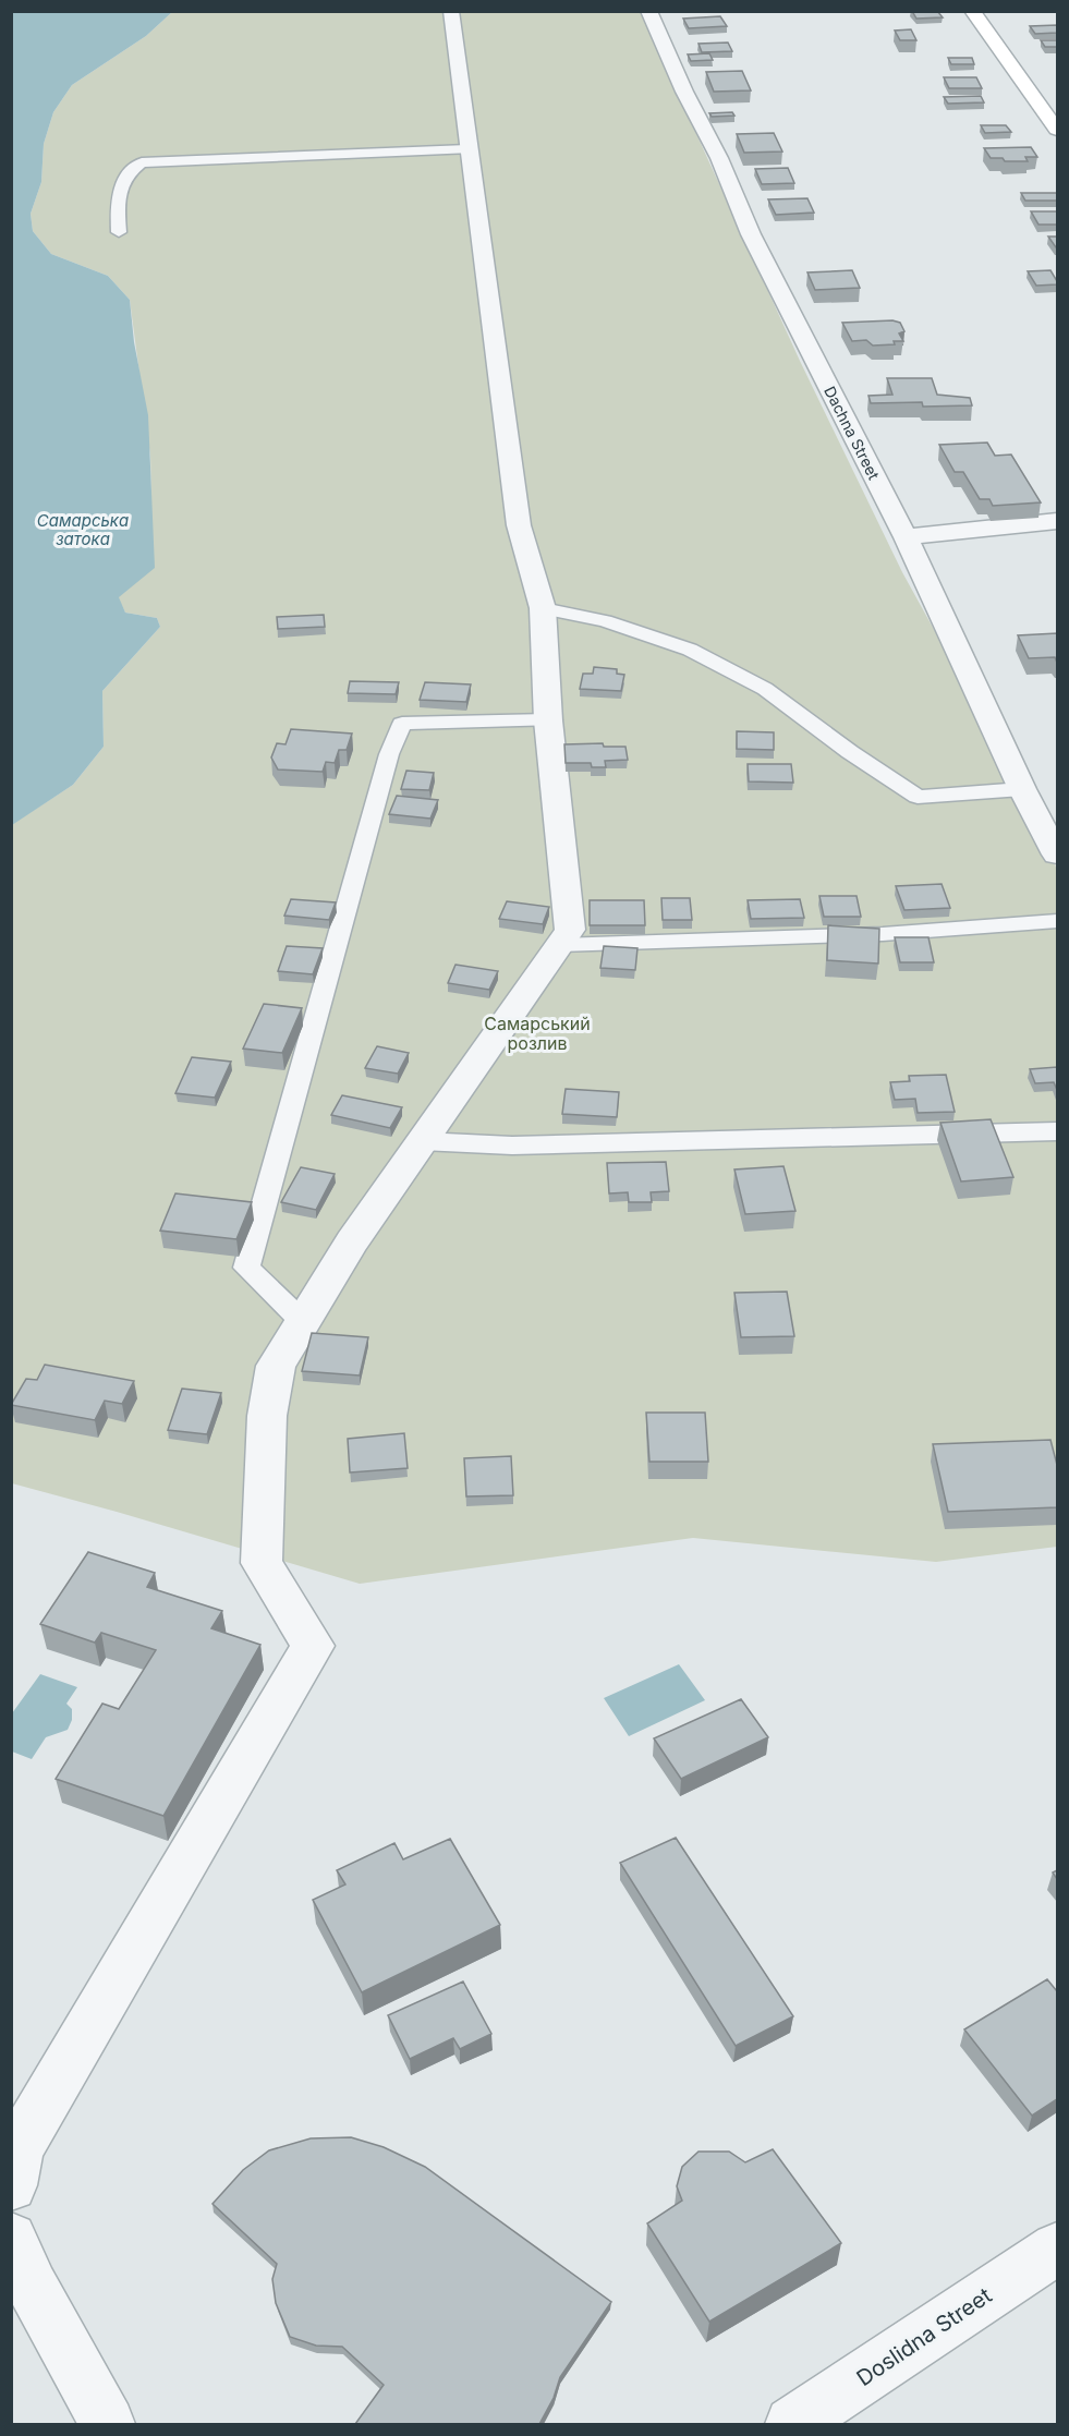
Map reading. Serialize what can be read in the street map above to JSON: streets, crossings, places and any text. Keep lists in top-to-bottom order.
{
  "streets": {
    "street": ["Dachna Street", "Doslidna Street"]
  },
  "water": ["Самарська затока"],
  "parks": ["Самарський розлив"]
}
